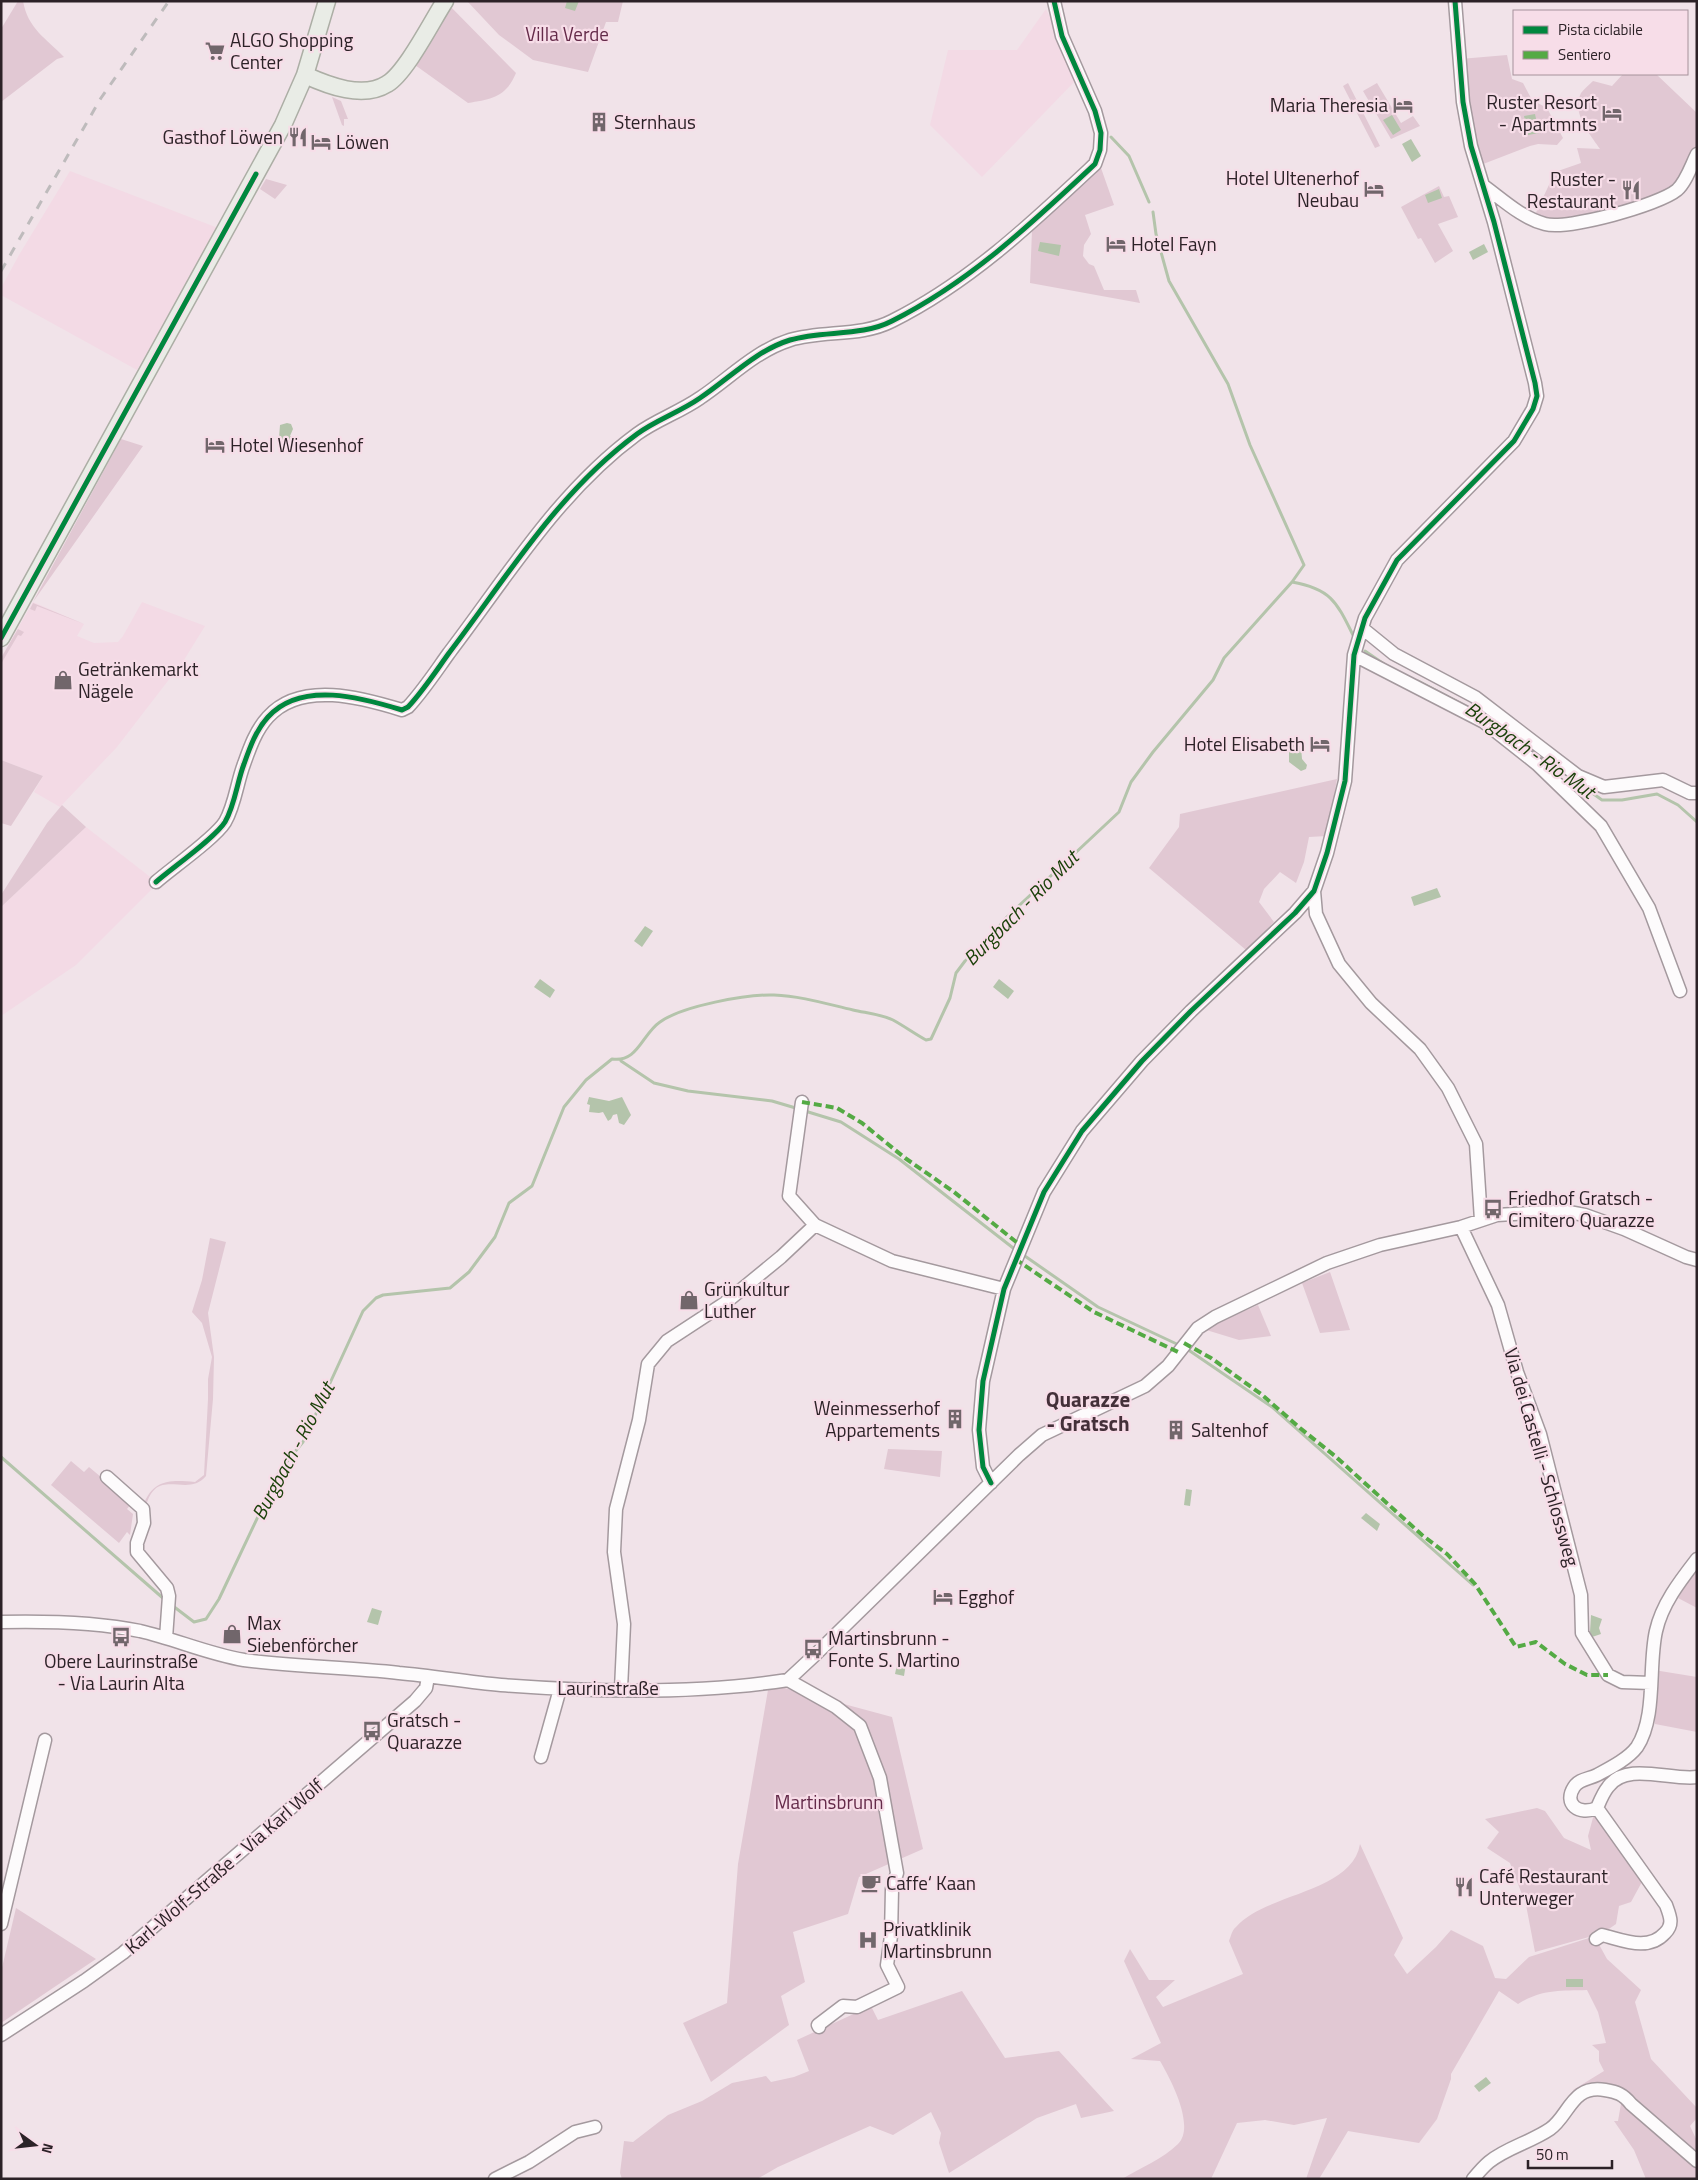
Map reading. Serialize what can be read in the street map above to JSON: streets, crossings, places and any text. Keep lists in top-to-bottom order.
{
  "streets": {
    "street": ["Via dei Castelli - Schlossweg", "Laurinstraße", "Karl-Wolf-Straße - Via Karl Wolf"]
  },
  "crossings": [
    ["Laurinstraße", "Karl-Wolf-Straße - Via Karl Wolf"]
  ],
  "districts": ["Quarazze - Gratsch"],
  "water": ["Burgbach - Rio Mut"],
  "parks": ["Villa Verde", "Martinsbrunn"],
  "places": {
    "supermarket": ["ALGO Shopping Center"],
    "hotel": [
      "Maria Theresia",
      "Ruster Resort - Apartmnts",
      "Löwen",
      "Hotel Ultenerhof Neubau",
      "Hotel Fayn",
      "Hotel Wiesenhof",
      "Hotel Elisabeth",
      "Egghof"
    ],
    "building": ["Sternhaus", "Weinmesserhof Appartements", "Saltenhof"],
    "restaurant": ["Gasthof Löwen", "Ruster - Restaurant", "Café Restaurant Unterweger"],
    "shop": ["Getränkemarkt Nägele", "Grünkultur Luther", "Max Siebenförcher"],
    "bus stop": [
      "Friedhof Gratsch - Cimitero Quarazze",
      "Obere Laurinstraße - Via Laurin Alta",
      "Martinsbrunn - Fonte S. Martino",
      "Gratsch - Quarazze"
    ],
    "cafe": ["Caffe‘ Kaan"],
    "hospital": ["Privatklinik Martinsbrunn"]
  },
  "legend": ["Pista ciclabile", "Sentiero"],
  "scale_bar": "50 m",
  "north": "right"
}
